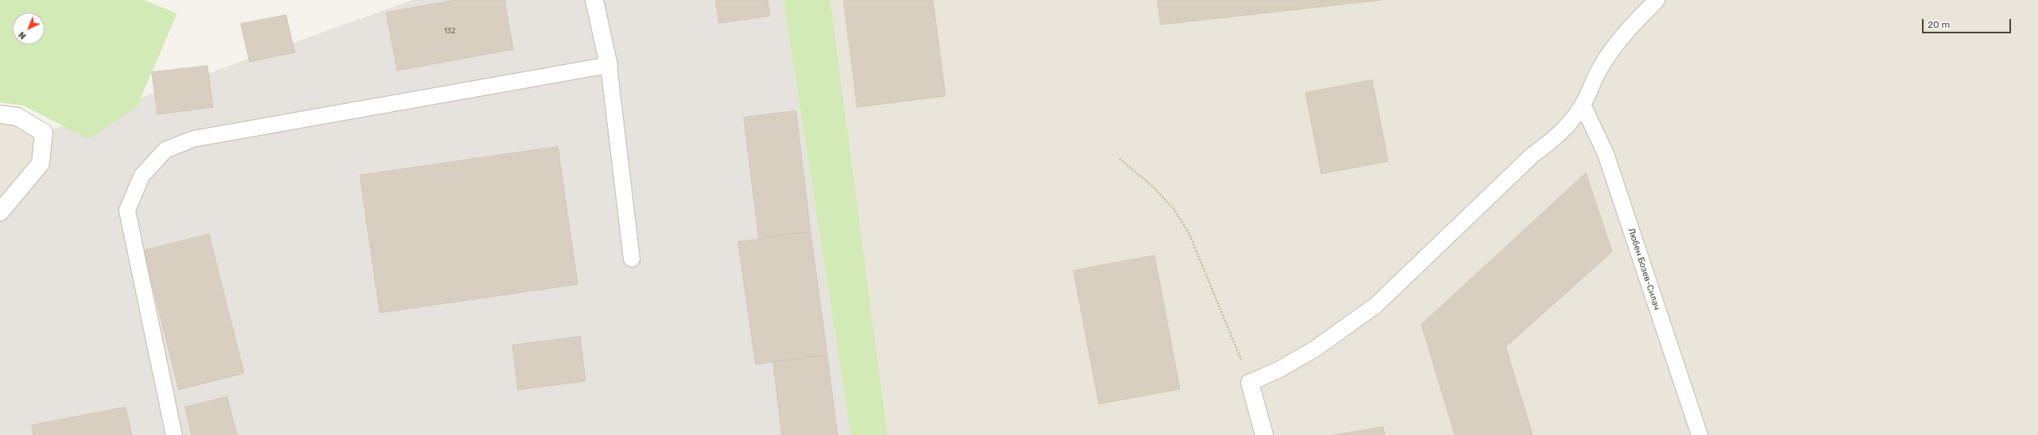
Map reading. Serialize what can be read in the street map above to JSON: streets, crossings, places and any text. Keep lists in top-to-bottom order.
{
  "streets": {
    "lane": ["Любен Бозев-Силач"]
  },
  "house_numbers": ["132"],
  "scale_bar": "20 m",
  "north": "bottom left"
}
